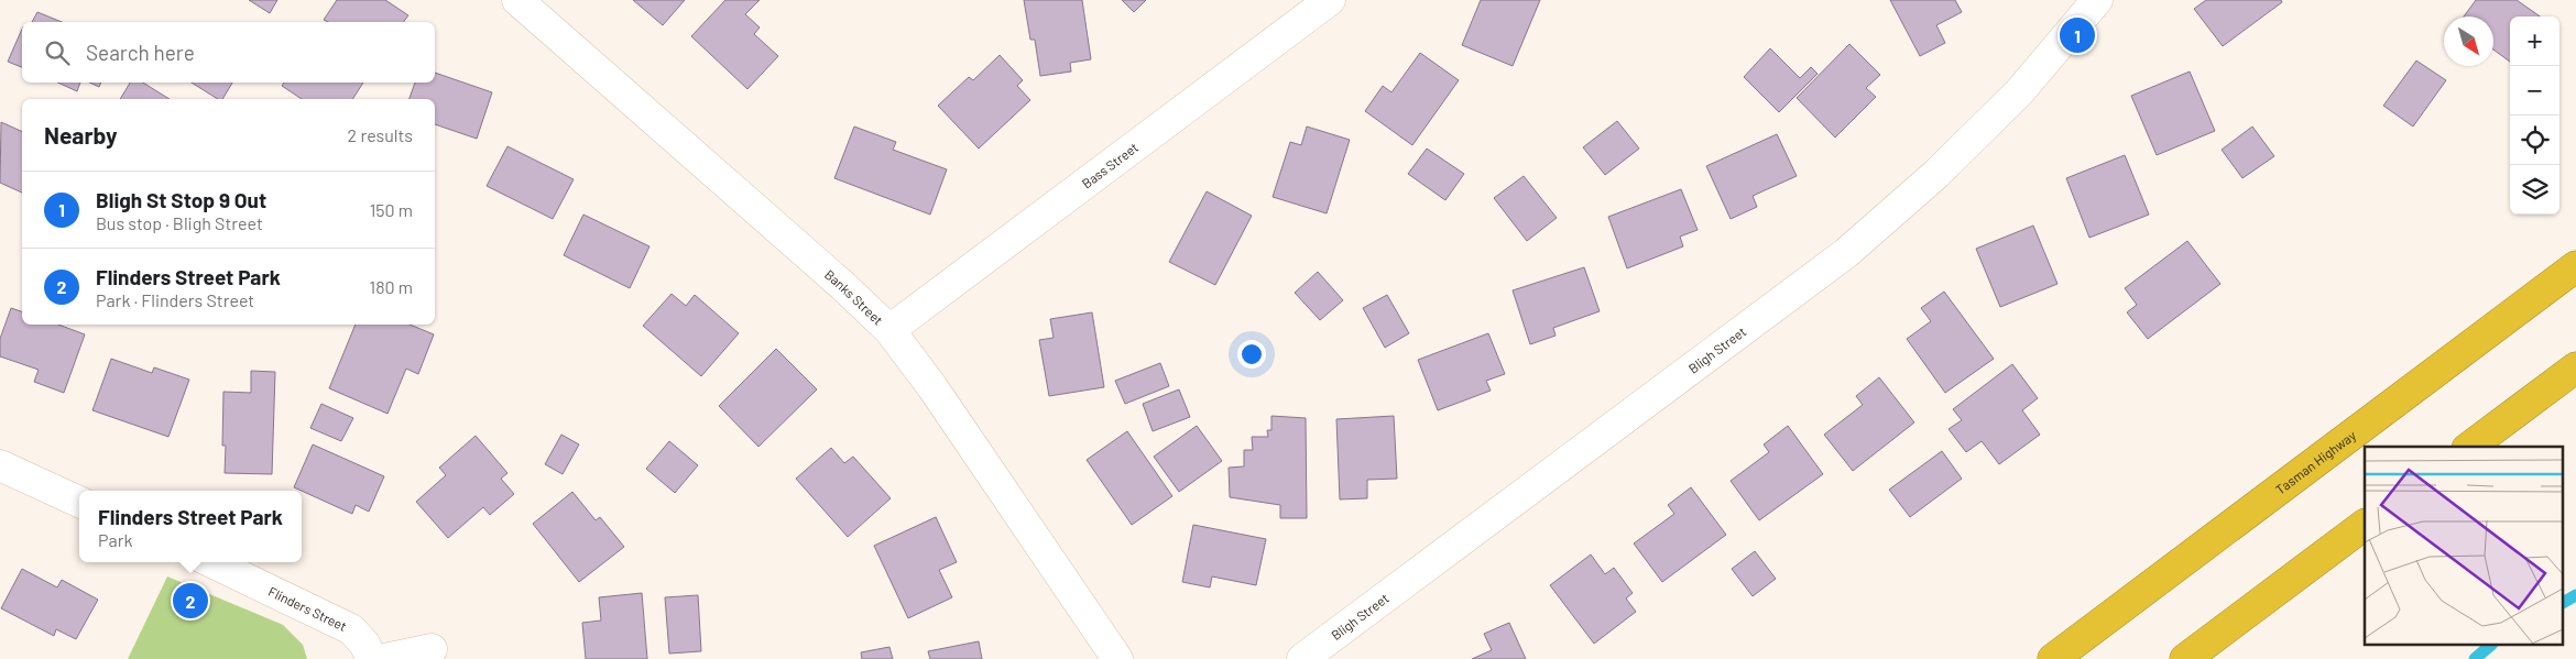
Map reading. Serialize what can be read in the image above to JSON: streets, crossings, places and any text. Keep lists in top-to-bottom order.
{
  "streets": {
    "highway": ["Tasman Highway"],
    "street": [
      "Bass Street",
      "Banks Street",
      "Bligh Street",
      "Flinders Street"
    ]
  },
  "crossings": [
    ["Bass Street", "Banks Street"]
  ],
  "north": "bottom right",
  "page": {
    "pins": ["1", "2"],
    "map_buttons": ["+", "−"],
    "search": "Search here",
    "heading": ["Nearby", "2 results"],
    "list": [
      {
        "mark": "1",
        "name": "Bligh St Stop 9 Out",
        "note": "Bus stop · Bligh Street",
        "value": "150 m"
      },
      {
        "mark": "2",
        "name": "Flinders Street Park",
        "note": "Park · Flinders Street",
        "value": "180 m"
      }
    ],
    "popup": ["Flinders Street Park", "Park"]
  }
}
